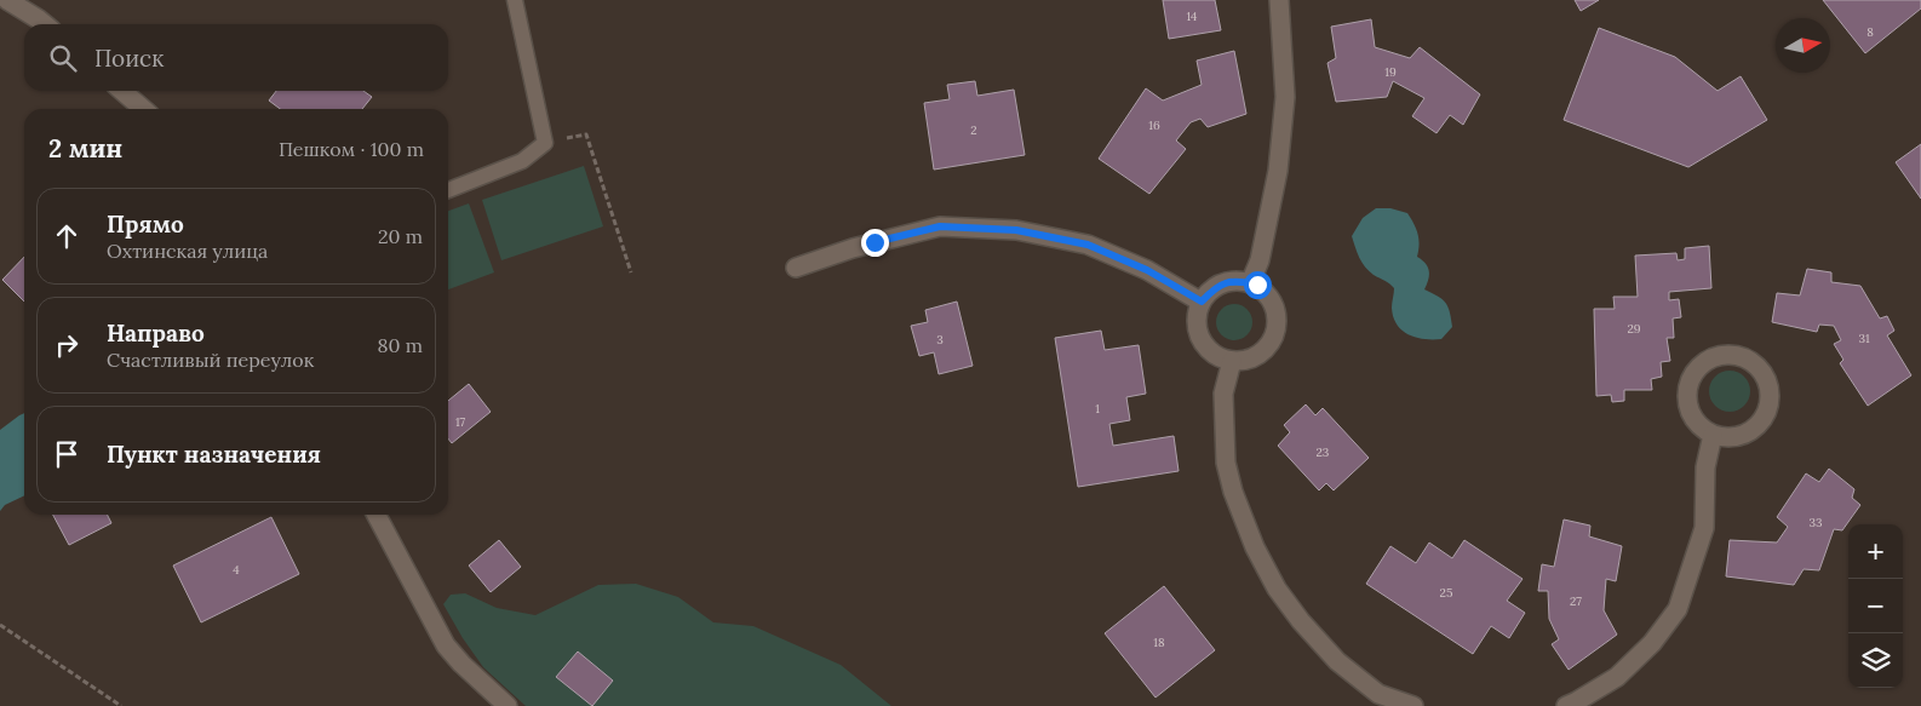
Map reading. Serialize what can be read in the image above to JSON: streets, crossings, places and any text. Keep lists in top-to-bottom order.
{
  "house_numbers": [
    "14",
    "8",
    "19",
    "16",
    "2",
    "29",
    "31",
    "3",
    "1",
    "17",
    "23",
    "33",
    "4",
    "25",
    "27",
    "18"
  ],
  "north": "right",
  "page": {
    "search": "Поиск",
    "heading": ["2 мин", "Пешком · 100 m"],
    "list": [
      ["Прямо", "Охтинская улица", "20 m"],
      ["Направо", "Счастливый переулок", "80 m"],
      "Пункт назначения"
    ],
    "map_buttons": ["+", "−"]
  }
}
